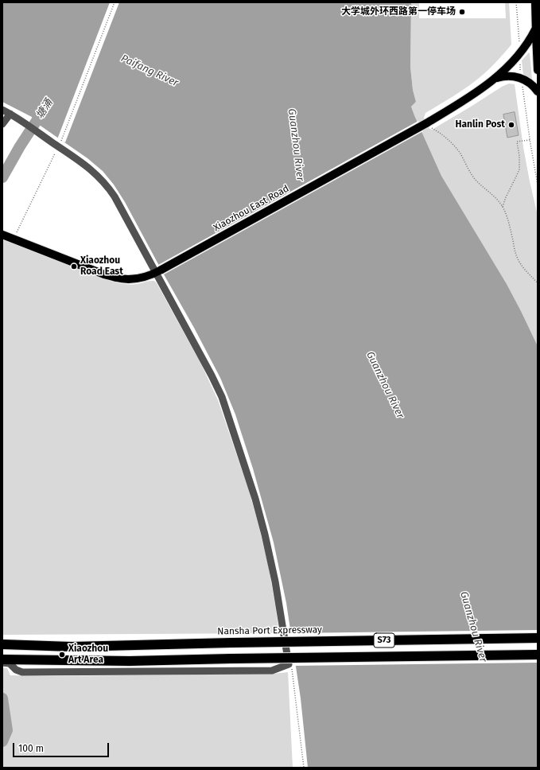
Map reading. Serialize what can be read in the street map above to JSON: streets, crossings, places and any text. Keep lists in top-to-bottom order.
{
  "streets": {
    "highway": ["Nansha Port Expressway", "S73"],
    "main road": ["Xiaozhou East Road"]
  },
  "water": ["Paifang River", "塘涌", "Guanzhou River"],
  "places": [
    "大学城外环西路第一停车场",
    "Hanlin Post",
    "Xiaozhou Road East",
    "Xiaozhou Art Area"
  ],
  "scale_bar": "100 m"
}
